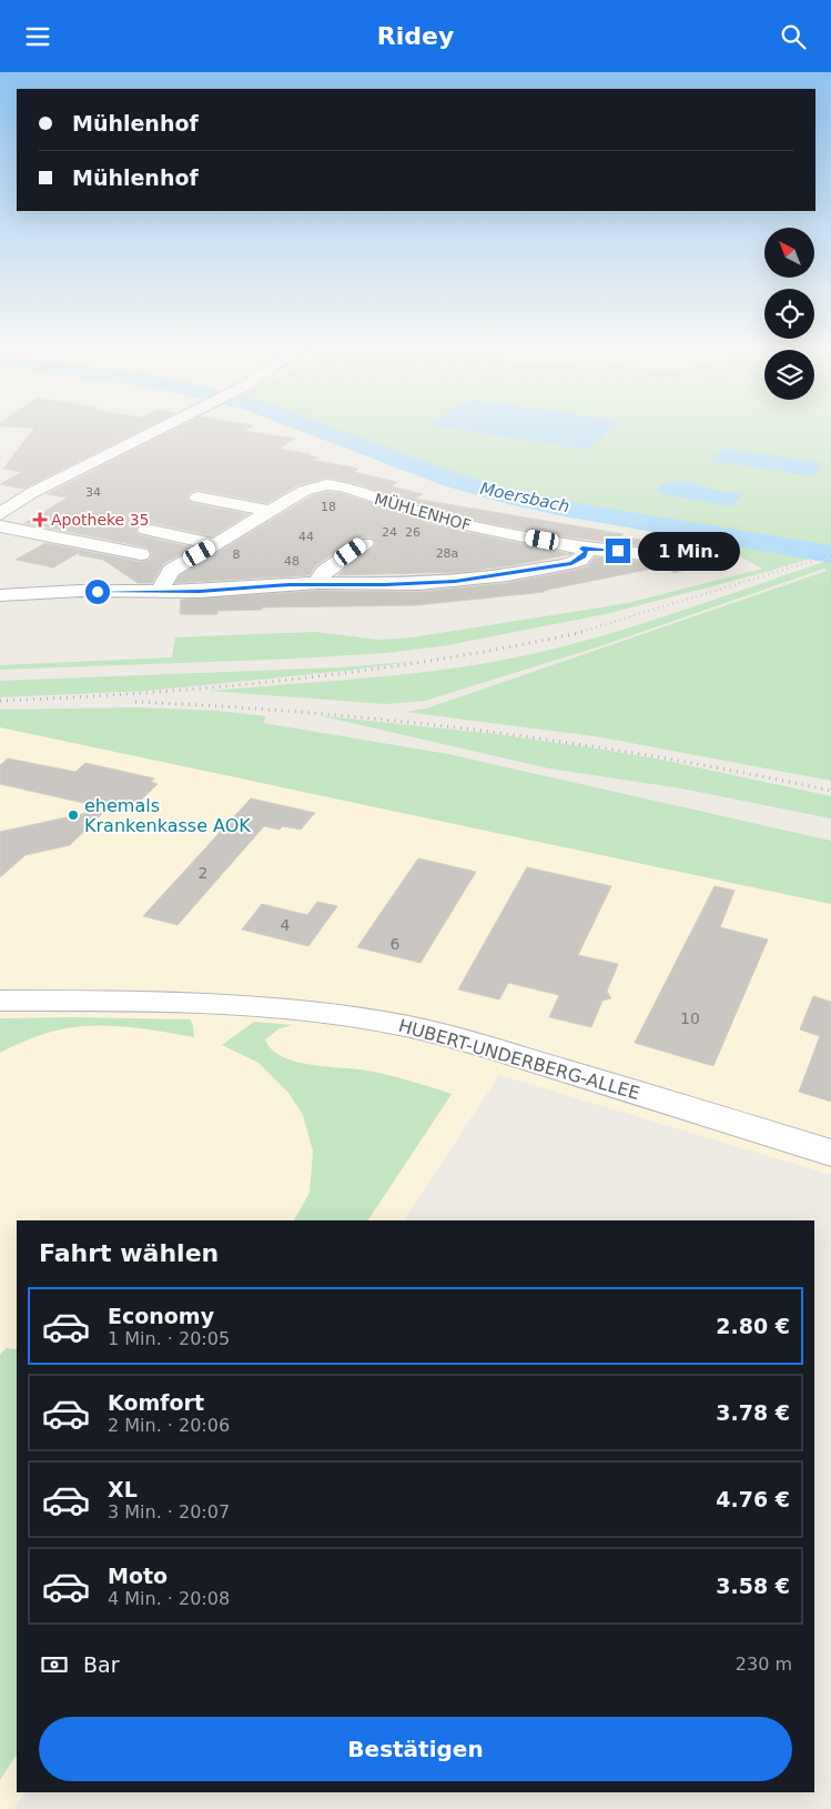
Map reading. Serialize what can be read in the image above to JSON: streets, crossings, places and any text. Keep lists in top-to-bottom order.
{
  "streets": {
    "street": ["MÜHLENHOF", "HUBERT-UNDERBERG-ALLEE"]
  },
  "water": ["Moersbach"],
  "places": {
    "health": ["Apotheke 35"],
    "other": ["ehemals Krankenkasse AOK"]
  },
  "house_numbers": [
    "34",
    "18",
    "24",
    "26",
    "44",
    "28a",
    "8",
    "48",
    "2",
    "4",
    "6",
    "10"
  ],
  "north": "top left",
  "page": {
    "header": "Ridey",
    "banner": ["Mühlenhof", "Mühlenhof"],
    "bubble": "1 Min.",
    "heading": "Fahrt wählen",
    "list": [
      {
        "name": "Economy",
        "note": "1 Min. · 20:05",
        "value": "2.80 €"
      },
      {
        "name": "Komfort",
        "note": "2 Min. · 20:06",
        "value": "3.78 €"
      },
      {
        "name": "XL",
        "note": "3 Min. · 20:07",
        "value": "4.76 €"
      },
      {
        "name": "Moto",
        "note": "4 Min. · 20:08",
        "value": "3.58 €"
      }
    ],
    "pay": ["Bar", "230 m"],
    "buttons": "Bestätigen"
  }
}
